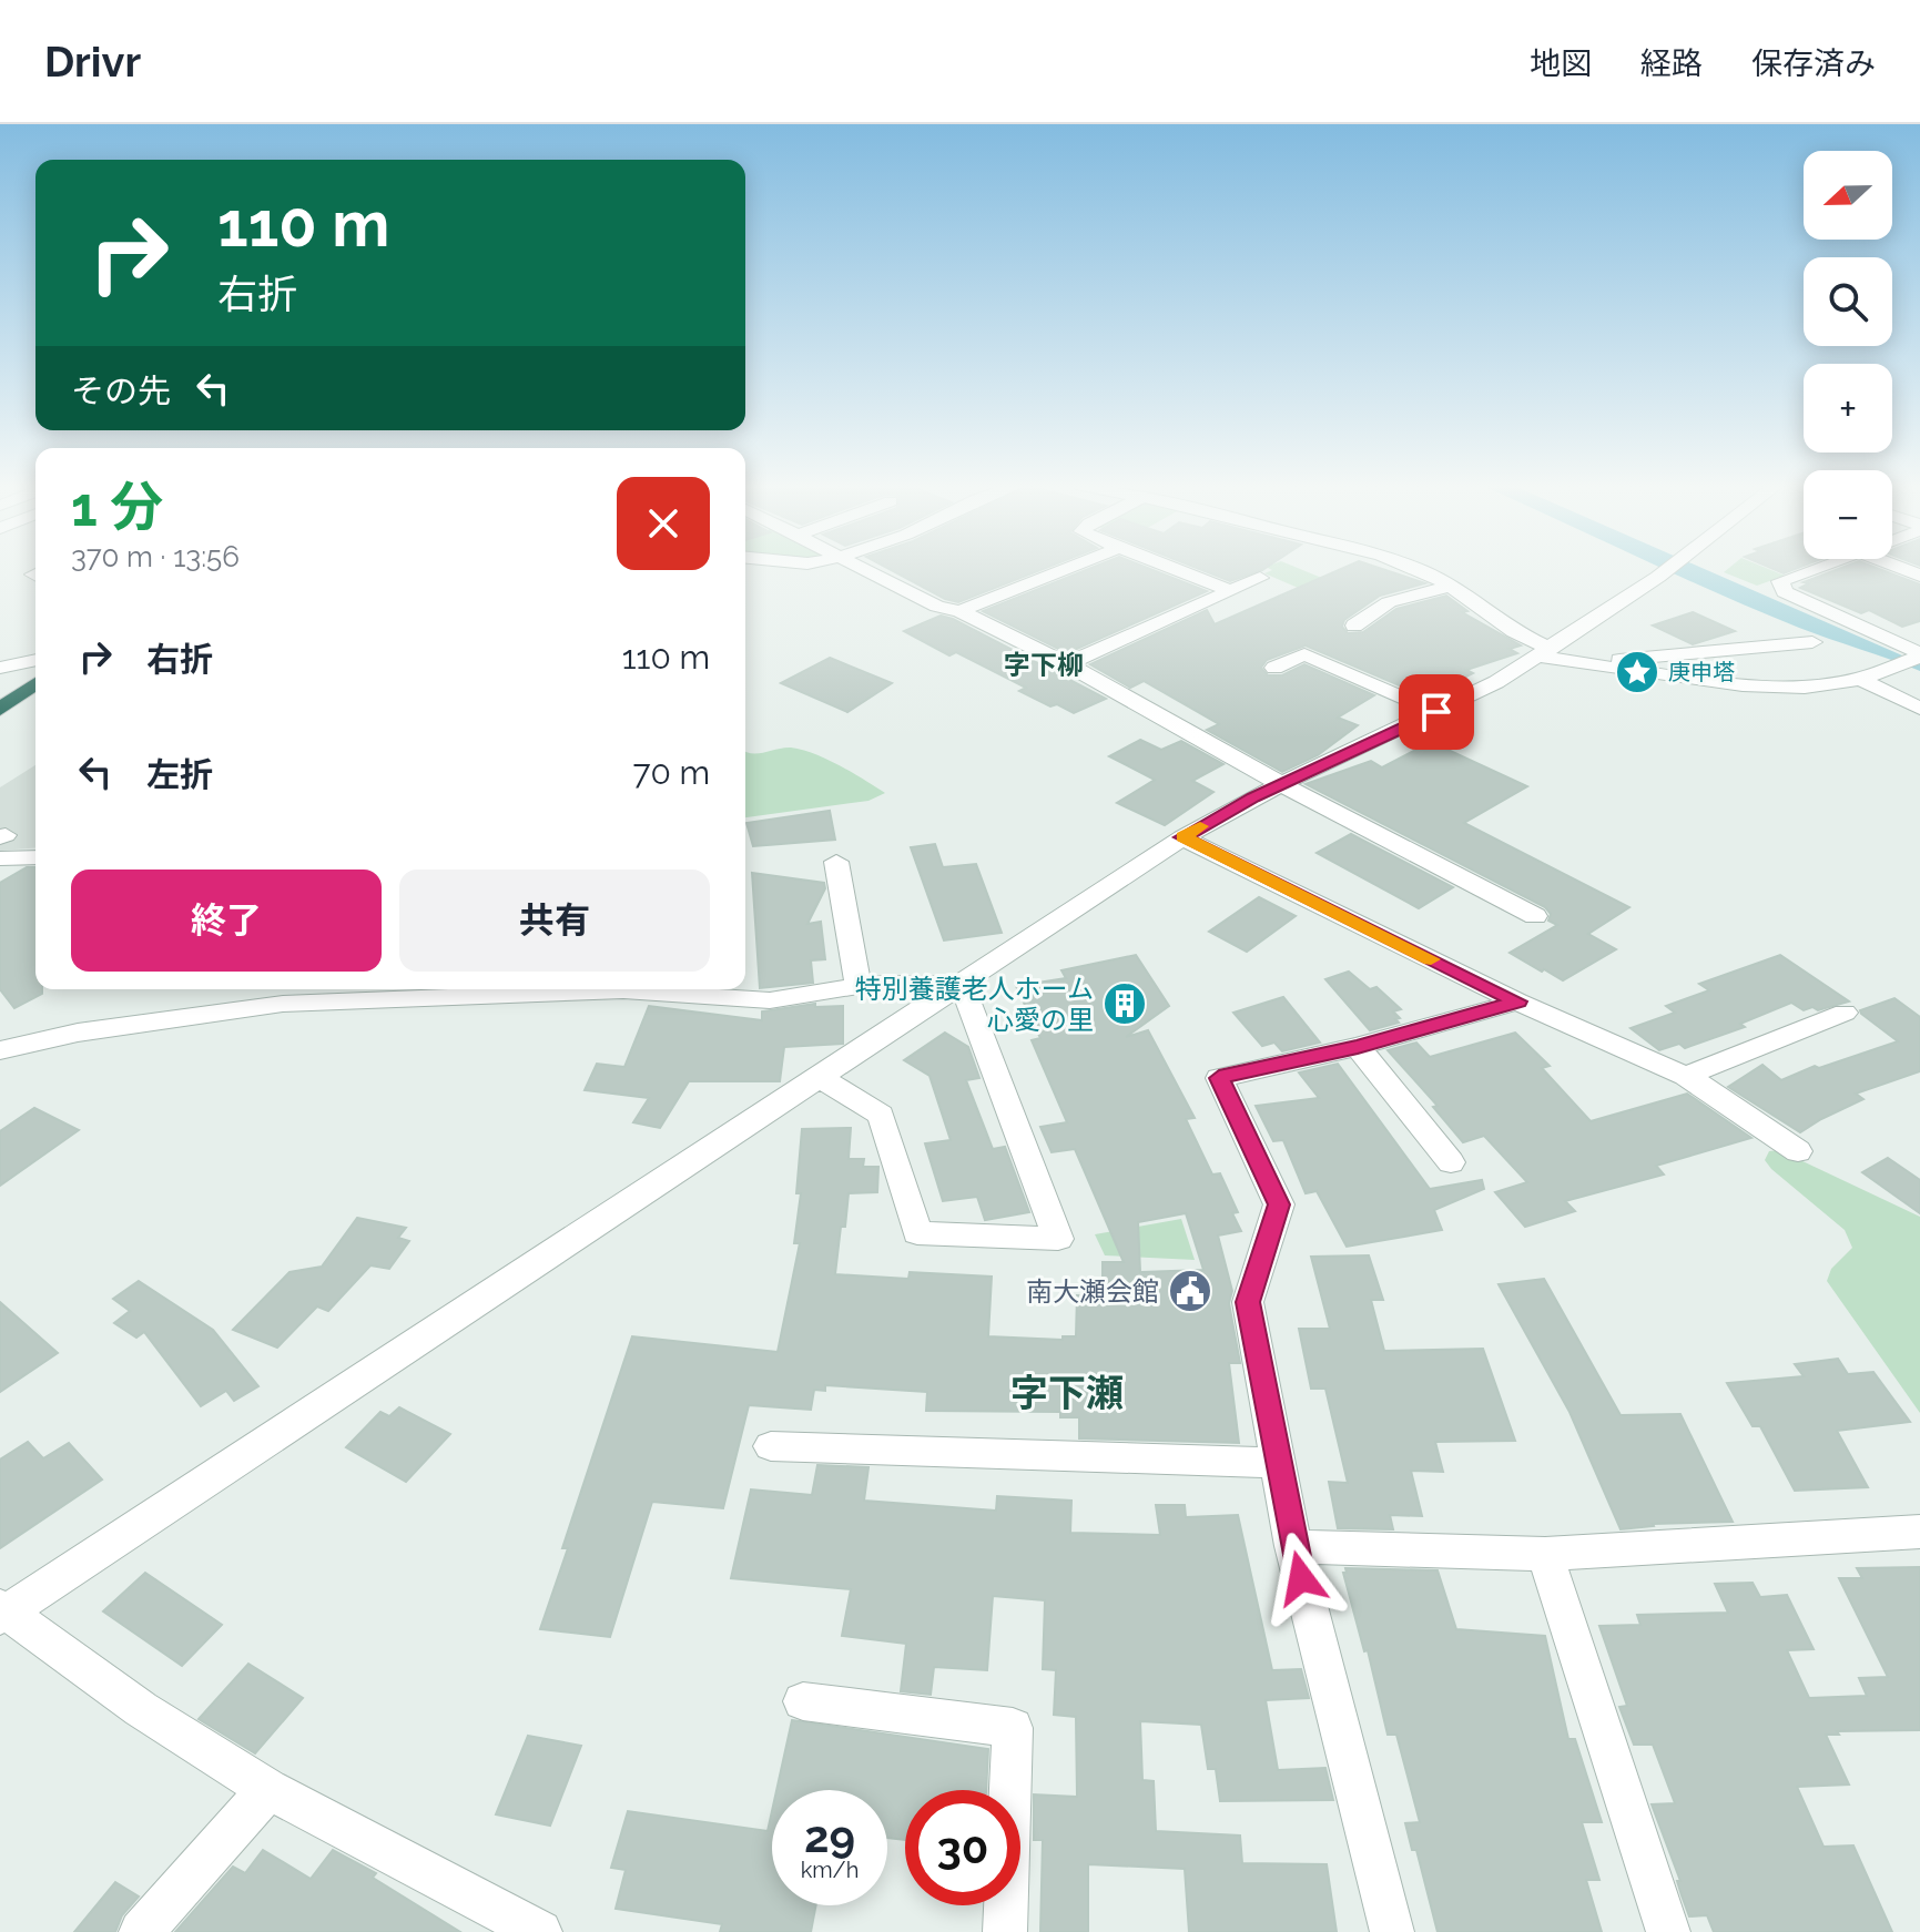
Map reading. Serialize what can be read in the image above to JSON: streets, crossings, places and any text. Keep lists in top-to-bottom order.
{
  "districts": ["字下柳", "字下瀬"],
  "places": {
    "place": ["庚申塔"],
    "building": ["特別養護老人ホーム 心愛の里"],
    "public building": ["南大瀬会館"]
  },
  "north": "left",
  "page": {
    "header": "Drivr",
    "nav": ["地図", "経路", "保存済み"],
    "map_buttons": ["+", "−"],
    "turn": ["110 m", "右折"],
    "then": "その先",
    "heading": ["1 分", "370 m · 13:56"],
    "list": [
      {
        "name": "右折",
        "value": "110 m"
      },
      {
        "name": "左折",
        "value": "70 m"
      }
    ],
    "buttons": ["終了", "共有"],
    "speed": "29 km/h",
    "limit": "30"
  }
}
